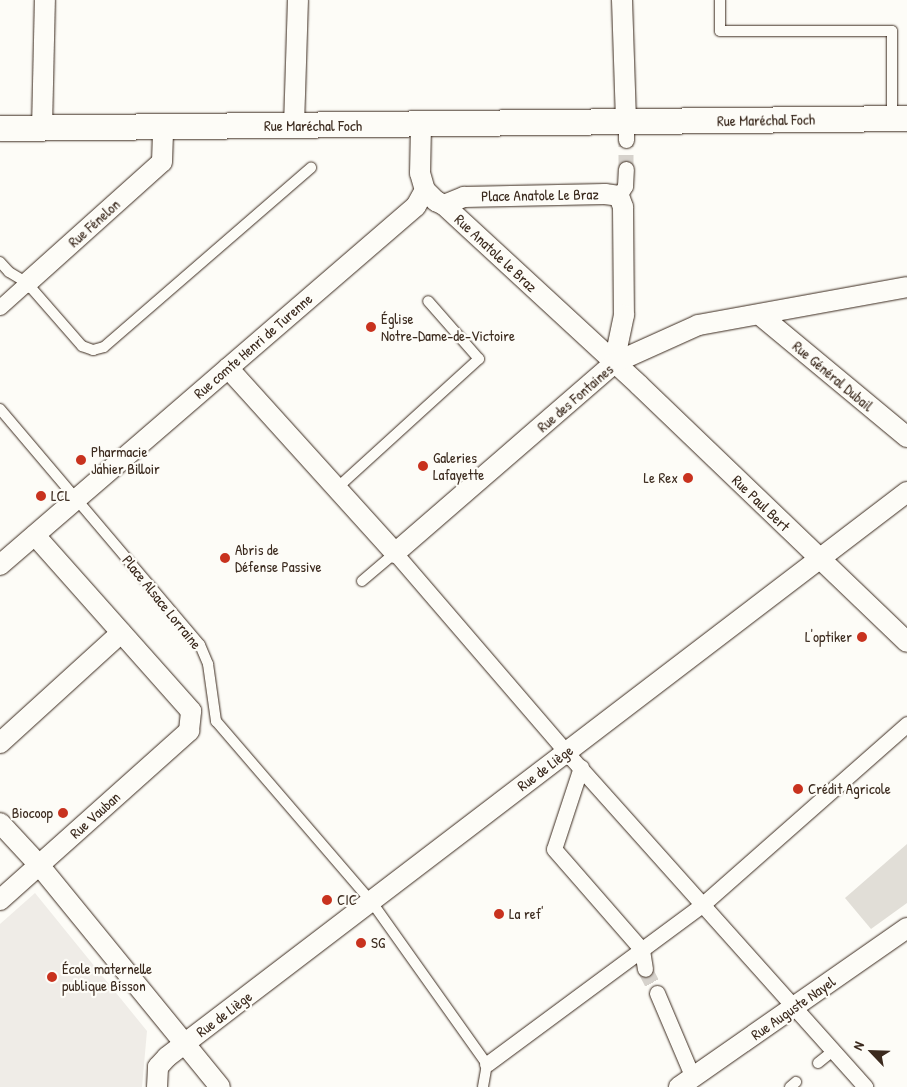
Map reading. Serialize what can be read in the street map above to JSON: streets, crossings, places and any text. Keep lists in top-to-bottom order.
{
  "streets": {
    "street": [
      "Rue Maréchal Foch",
      "Place Anatole Le Braz",
      "Rue Fénelon",
      "Rue Anatole le Braz",
      "Rue comte Henri de Turenne",
      "Rue Général Dubail",
      "Rue des Fontaines",
      "Rue Paul Bert",
      "Rue de Liège",
      "Rue Vauban",
      "Rue Auguste Nayel"
    ],
    "lane": ["Place Alsace Lorraine"]
  },
  "crossings": [
    ["Rue Maréchal Foch", "Rue Fénelon"],
    ["Place Anatole Le Braz", "Rue Anatole le Braz"],
    ["Place Anatole Le Braz", "Rue des Fontaines"],
    ["Place Anatole Le Braz", "Rue Paul Bert"],
    ["Rue Anatole le Braz", "Rue comte Henri de Turenne"],
    ["Rue Anatole le Braz", "Rue des Fontaines"],
    ["Rue Anatole le Braz", "Rue Paul Bert"],
    ["Rue comte Henri de Turenne", "Place Alsace Lorraine"],
    ["Rue Général Dubail", "Rue des Fontaines"],
    ["Rue des Fontaines", "Rue Paul Bert"],
    ["Rue Paul Bert", "Rue de Liège"],
    ["Place Alsace Lorraine", "Rue de Liège"]
  ],
  "places": [
    "Église Notre-Dame-de-Victoire",
    "Pharmacie Jahier Billoir",
    "Galeries Lafayette",
    "Le Rex",
    "LCL",
    "Abris de Défense Passive",
    "L'optiker",
    "Crédit Agricole",
    "Biocoop",
    "CIC",
    "La ref'",
    "SG",
    "École maternelle publique Bisson"
  ],
  "north": "top left"
}
